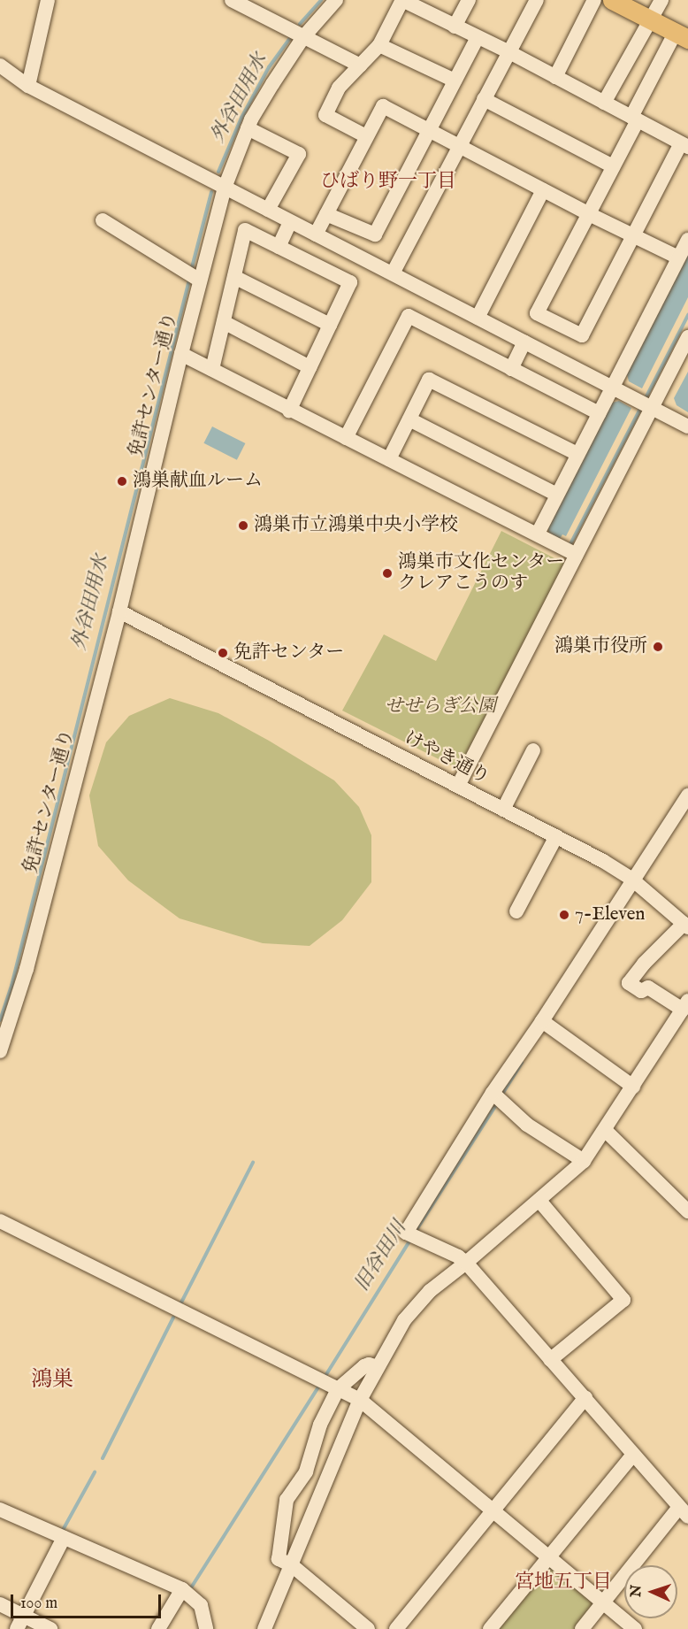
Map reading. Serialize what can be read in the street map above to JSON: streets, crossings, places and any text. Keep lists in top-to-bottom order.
{
  "streets": {
    "street": ["免許センター通り", "けやき通り"]
  },
  "crossings": [
    ["免許センター通り", "けやき通り"]
  ],
  "districts": ["ひばり野一丁目", "鴻巣", "宮地五丁目"],
  "water": ["外谷田用水", "旧谷田川"],
  "parks": ["せせらぎ公園"],
  "places": [
    "鴻巣献血ルーム",
    "鴻巣市立鴻巣中央小学校",
    "鴻巣市文化センター クレアこうのす",
    "鴻巣市役所",
    "免許センター",
    "7-Eleven"
  ],
  "scale_bar": "100 m",
  "north": "left"
}
